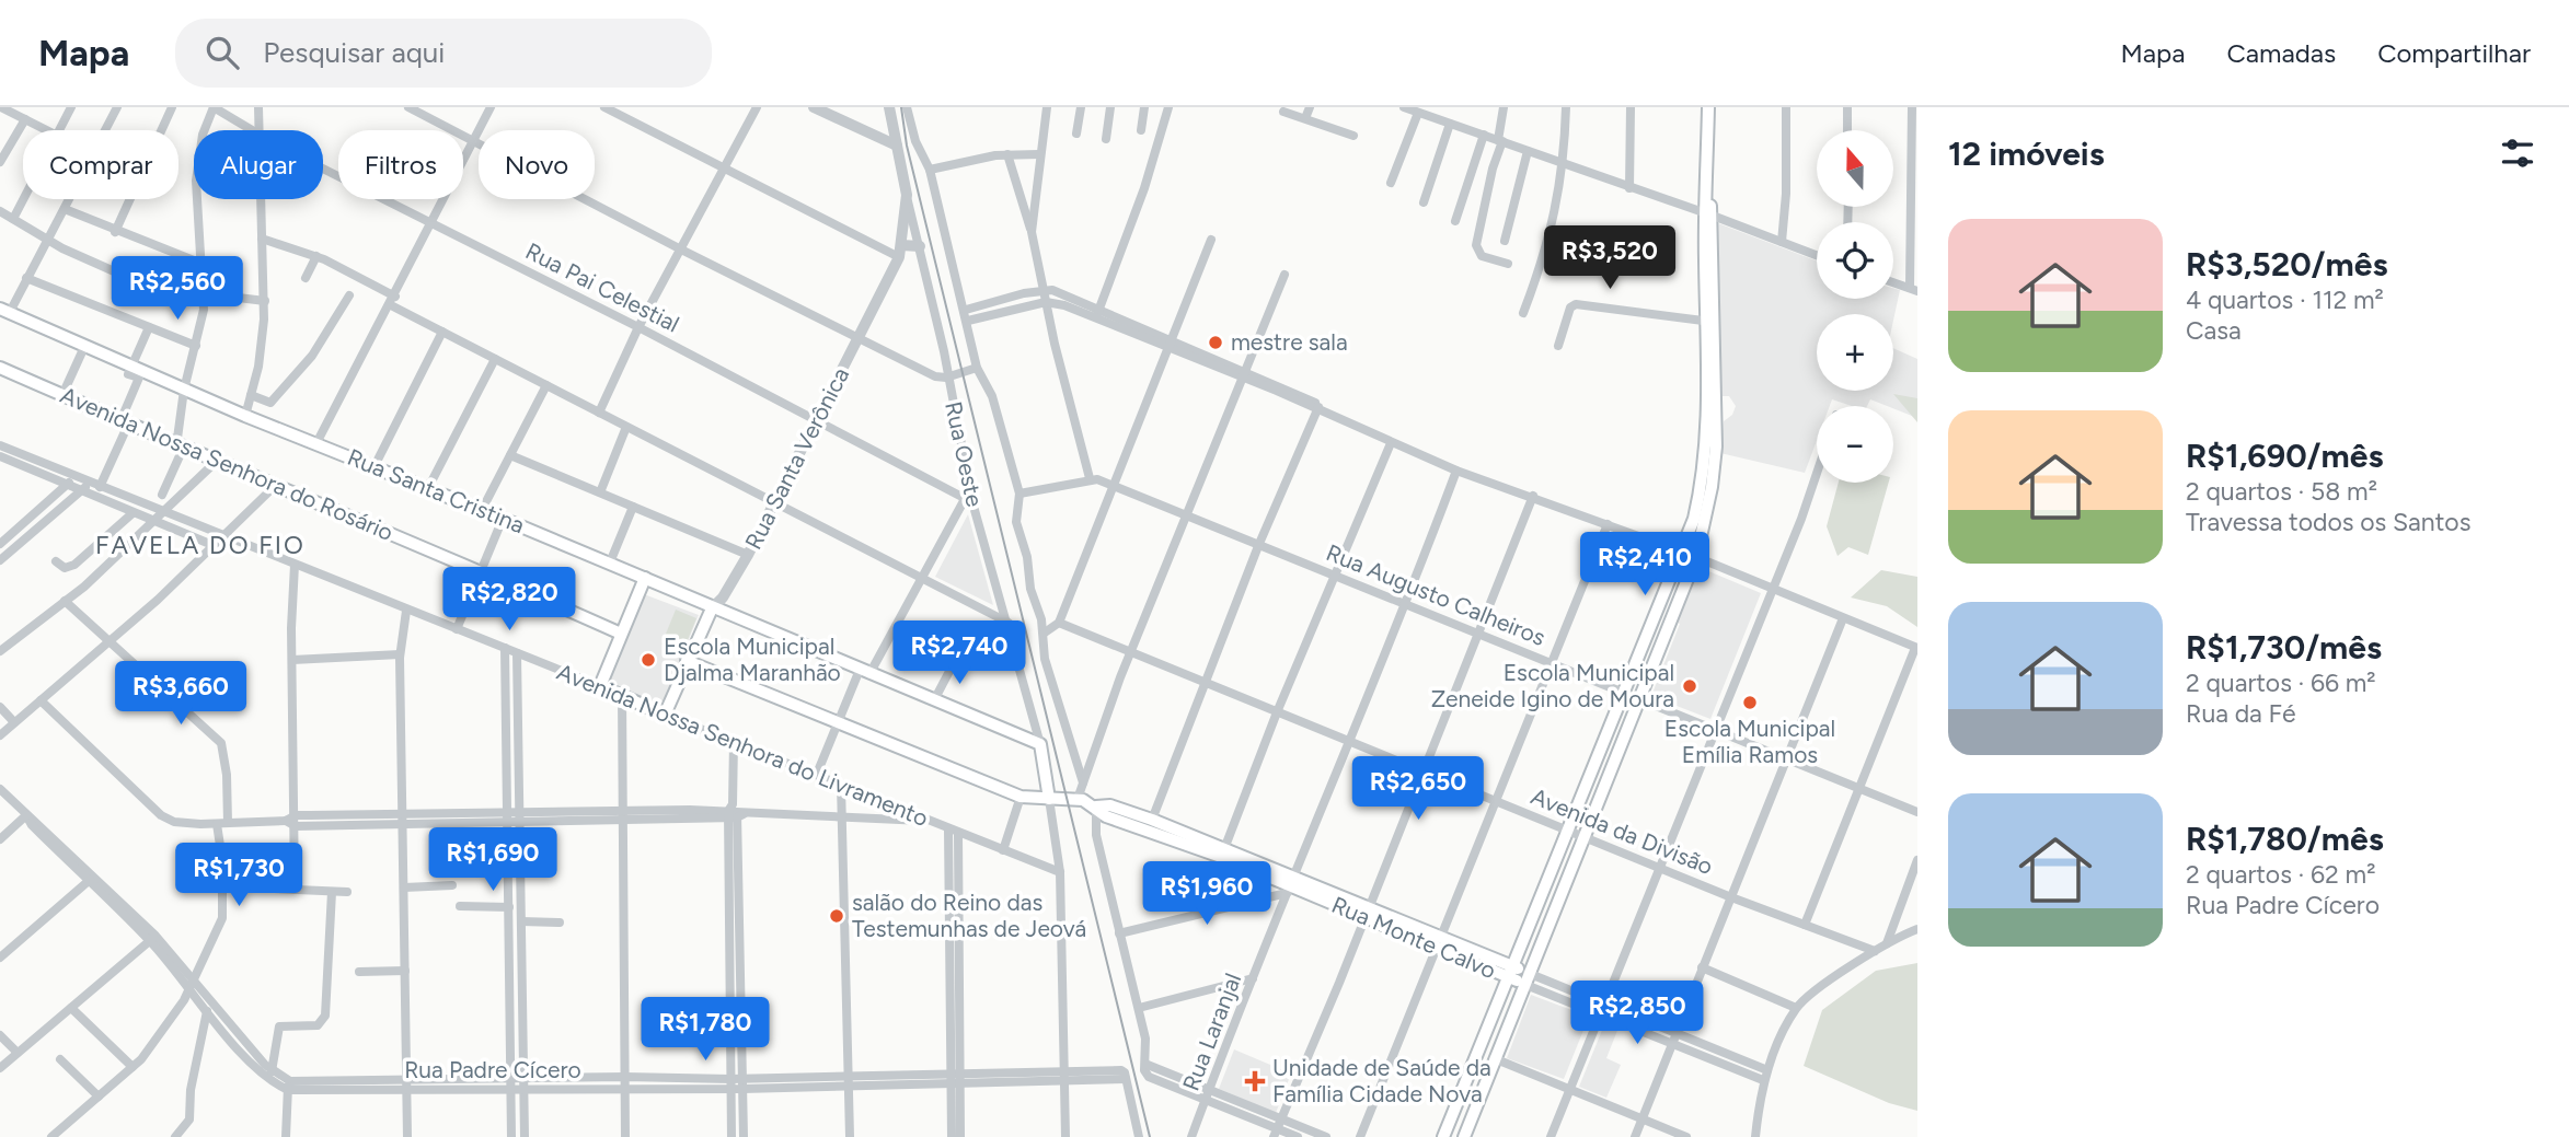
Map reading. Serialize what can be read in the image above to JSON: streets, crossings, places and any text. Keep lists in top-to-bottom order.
{
  "streets": {
    "main road": [
      "Rua Oeste",
      "Rua Santa Verônica",
      "Avenida Nossa Senhora do Rosário",
      "Rua Santa Cristina",
      "Avenida Nossa Senhora do Livramento",
      "Rua Monte Calvo"
    ],
    "street": [
      "Rua Pai Celestial",
      "Rua Augusto Calheiros",
      "Avenida da Divisão",
      "Rua Laranjal",
      "Rua Padre Cícero"
    ]
  },
  "crossings": [
    ["Rua Pai Celestial", "Rua Oeste"],
    ["Rua Pai Celestial", "Rua Santa Verônica"],
    ["Rua Oeste", "Rua Santa Verônica"],
    ["Rua Oeste", "Rua Santa Cristina"],
    ["Rua Oeste", "Avenida da Divisão"],
    ["Rua Santa Verônica", "Rua Santa Cristina"],
    ["Rua Santa Verônica", "Avenida Nossa Senhora do Livramento"],
    ["Rua Augusto Calheiros", "Rua Laranjal"],
    ["Avenida da Divisão", "Rua Laranjal"],
    ["Rua Monte Calvo", "Rua Laranjal"]
  ],
  "districts": ["FAVELA DO FIO"],
  "places": {
    "other": [
      "mestre sala",
      "Escola Municipal Djalma Maranhão",
      "Escola Municipal Zeneide Igino de Moura",
      "Escola Municipal Emília Ramos",
      "salão do Reino das Testemunhas de Jeová"
    ],
    "health": ["Unidade de Saúde da Família Cidade Nova"]
  },
  "north": "top",
  "page": {
    "header": "Mapa",
    "search": "Pesquisar aqui",
    "nav": ["Mapa", "Camadas", "Compartilhar"],
    "heading": "12 imóveis",
    "map_buttons": ["+", "−"],
    "chip": [
      "Comprar",
      "Alugar",
      "Filtros",
      "Novo"
    ],
    "list": [
      {
        "name": "R$3,520/mês",
        "note": "4 quartos · 112 m² · Casa"
      },
      {
        "name": "R$1,690/mês",
        "note": "2 quartos · 58 m² · Travessa todos os Santos"
      },
      {
        "name": "R$1,730/mês",
        "note": "2 quartos · 66 m² · Rua da Fé"
      },
      {
        "name": "R$1,780/mês",
        "note": "2 quartos · 62 m² · Rua Padre Cícero"
      }
    ],
    "price": [
      "R$3,520",
      "R$2,560",
      "R$2,410",
      "R$2,820",
      "R$2,740",
      "R$3,660",
      "R$2,650",
      "R$1,690",
      "R$1,730",
      "R$1,960",
      "R$2,850",
      "R$1,780"
    ]
  }
}
